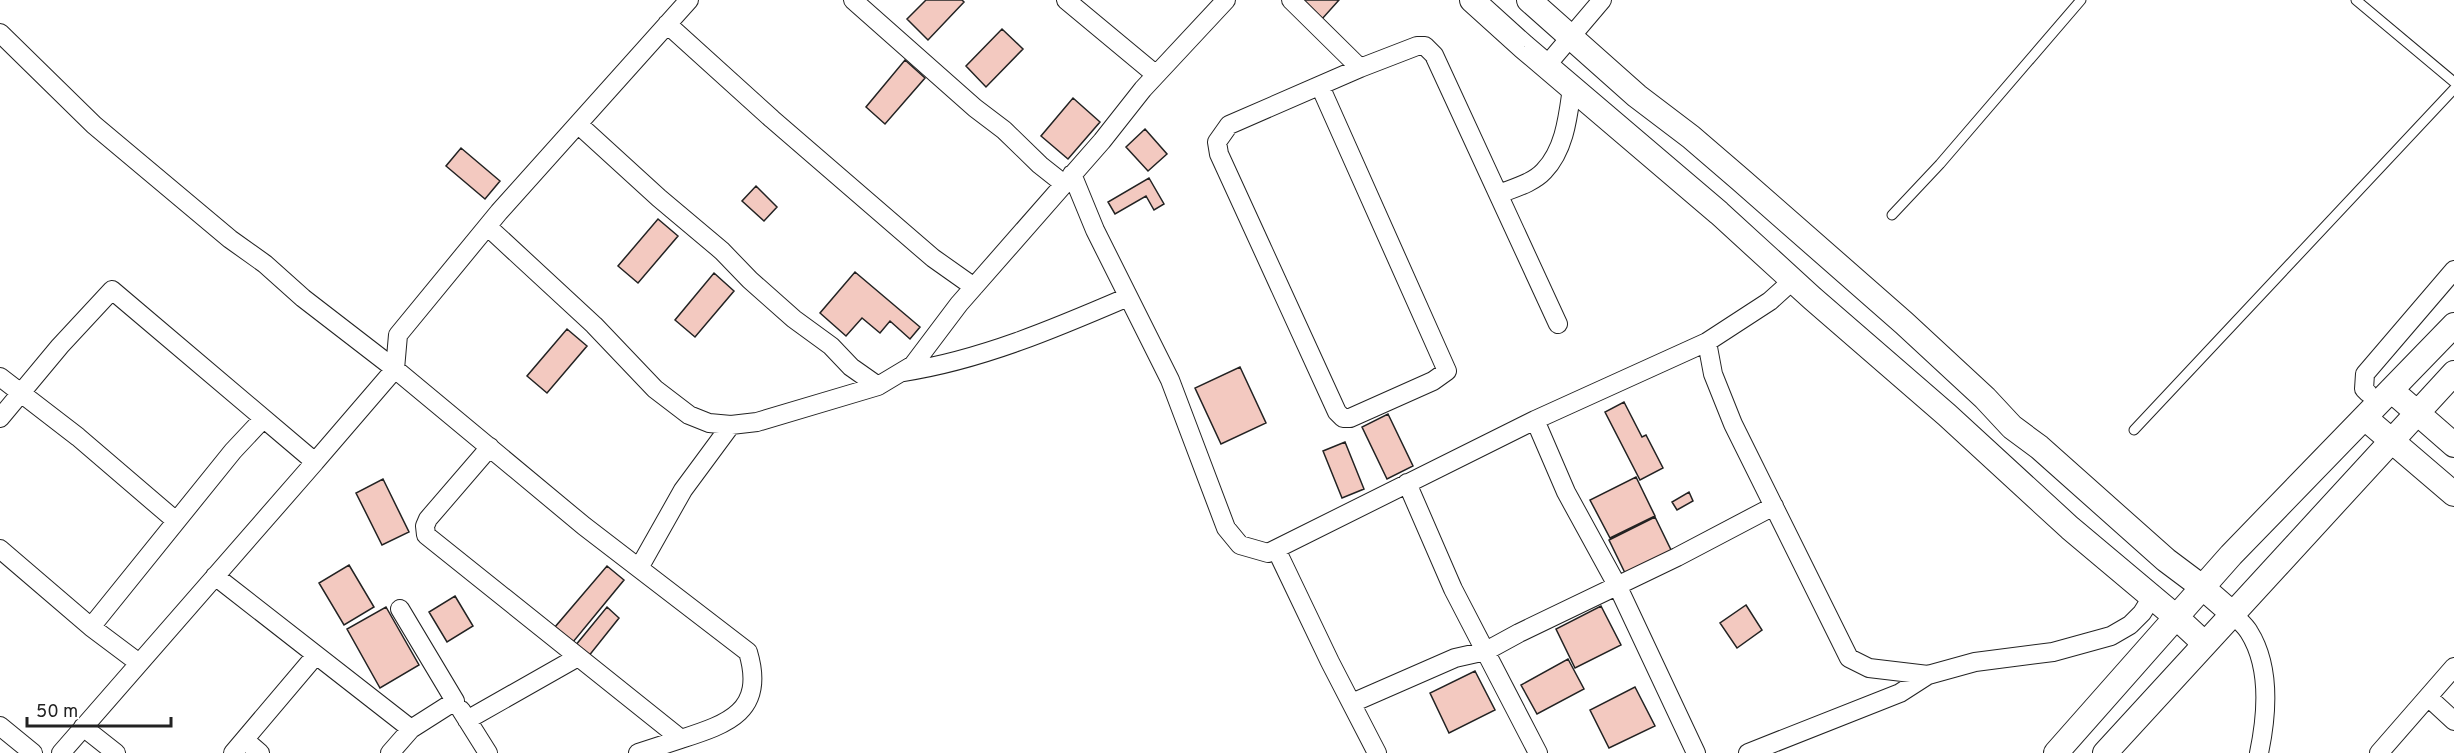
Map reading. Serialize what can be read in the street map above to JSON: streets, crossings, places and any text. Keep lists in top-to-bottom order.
{
  "scale_bar": "50 m"
}
